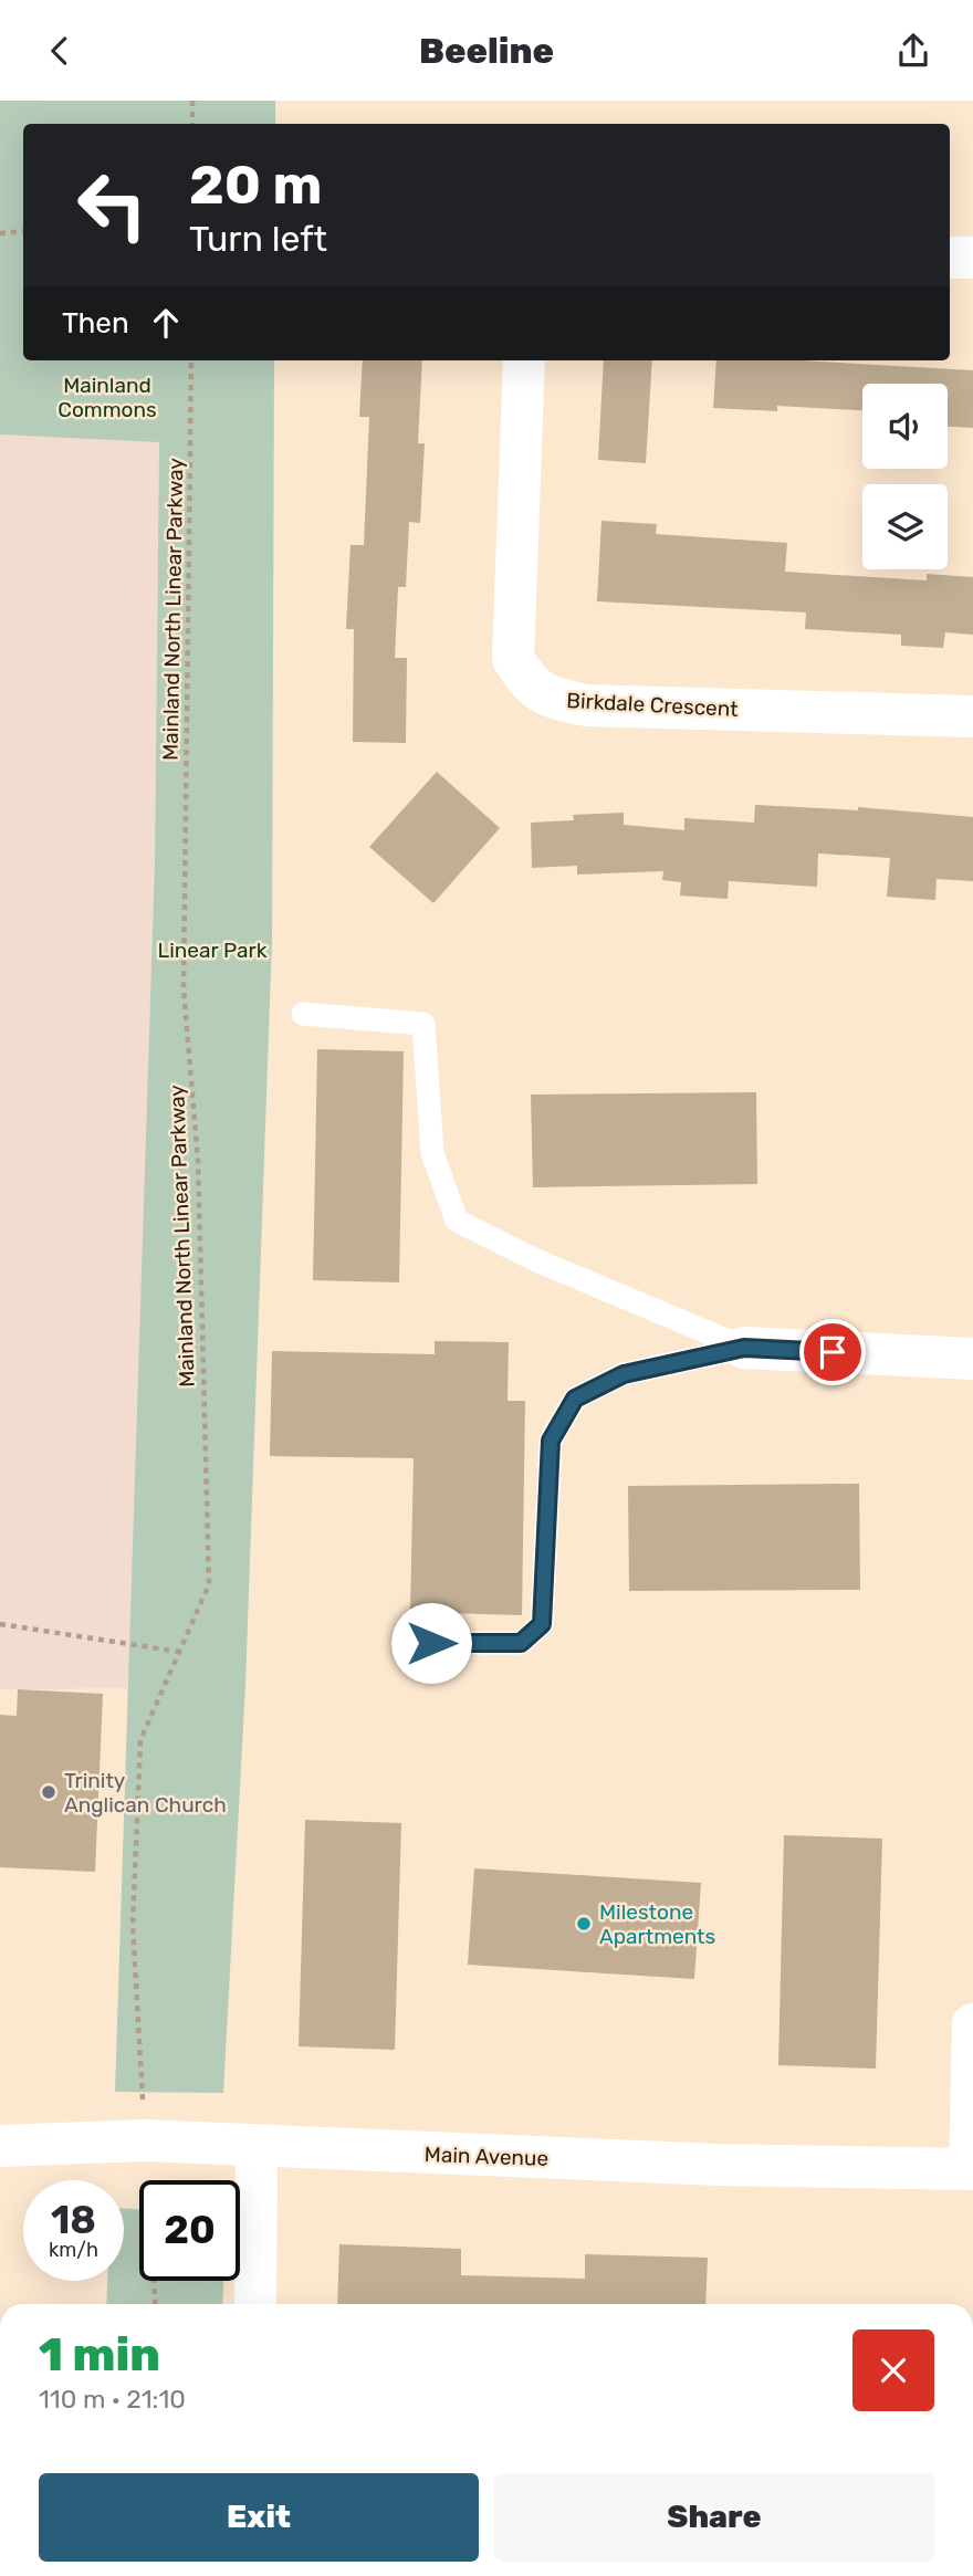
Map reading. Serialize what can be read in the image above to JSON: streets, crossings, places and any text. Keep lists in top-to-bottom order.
{
  "streets": {
    "street": ["Birkdale Crescent", "Main Avenue"],
    "path": ["Mainland North Linear Parkway"]
  },
  "parks": ["Mainland Commons", "Linear Park"],
  "places": ["Trinity Anglican Church", "Milestone Apartments"],
  "page": {
    "header": "Beeline",
    "turn": ["20 m", "Turn left"],
    "then": "Then",
    "speed": "18 km/h",
    "limit": "20",
    "heading": ["1 min", "110 m · 21:10"],
    "buttons": ["Exit", "Share"]
  }
}
